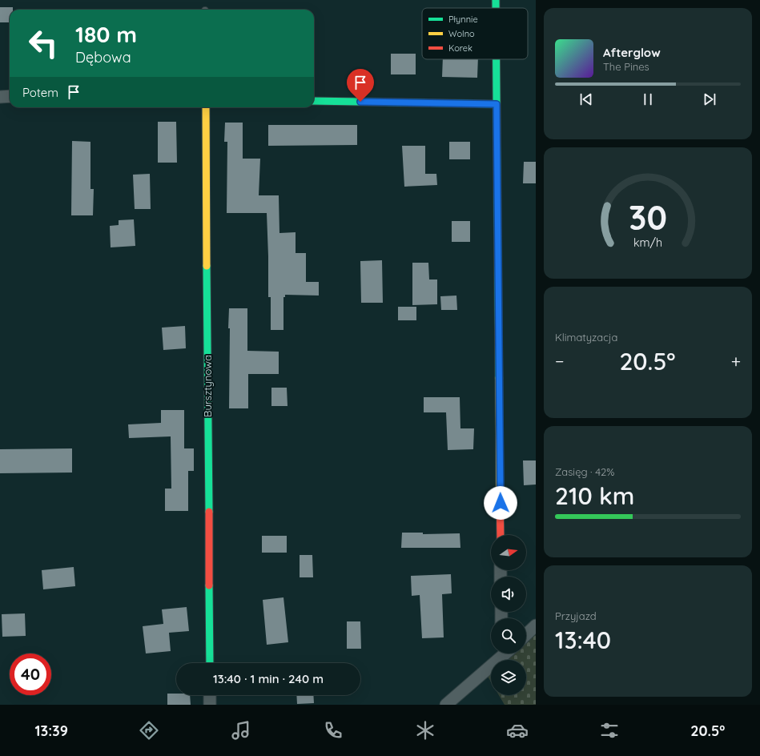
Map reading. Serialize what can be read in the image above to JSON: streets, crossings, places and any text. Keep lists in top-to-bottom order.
{
  "streets": {
    "street": ["Bursztynowa"]
  },
  "legend": ["Płynnie", "Wolno", "Korek"],
  "north": "right",
  "page": {
    "turn": ["180 m", "Dębowa"],
    "song": ["Afterglow", "The Pines"],
    "then": "Potem",
    "tile": [
      "Klimatyzacja",
      ["Zasięg · 42%", "210 km"],
      ["Przyjazd", "13:40"]
    ],
    "heat": ["−", "20.5°", "+"],
    "limit": "40",
    "trip": "13:40 · 1 min · 240 m",
    "tabs": ["13:39", "20.5°"],
    "gauge": ["30", "km/h"]
  }
}
